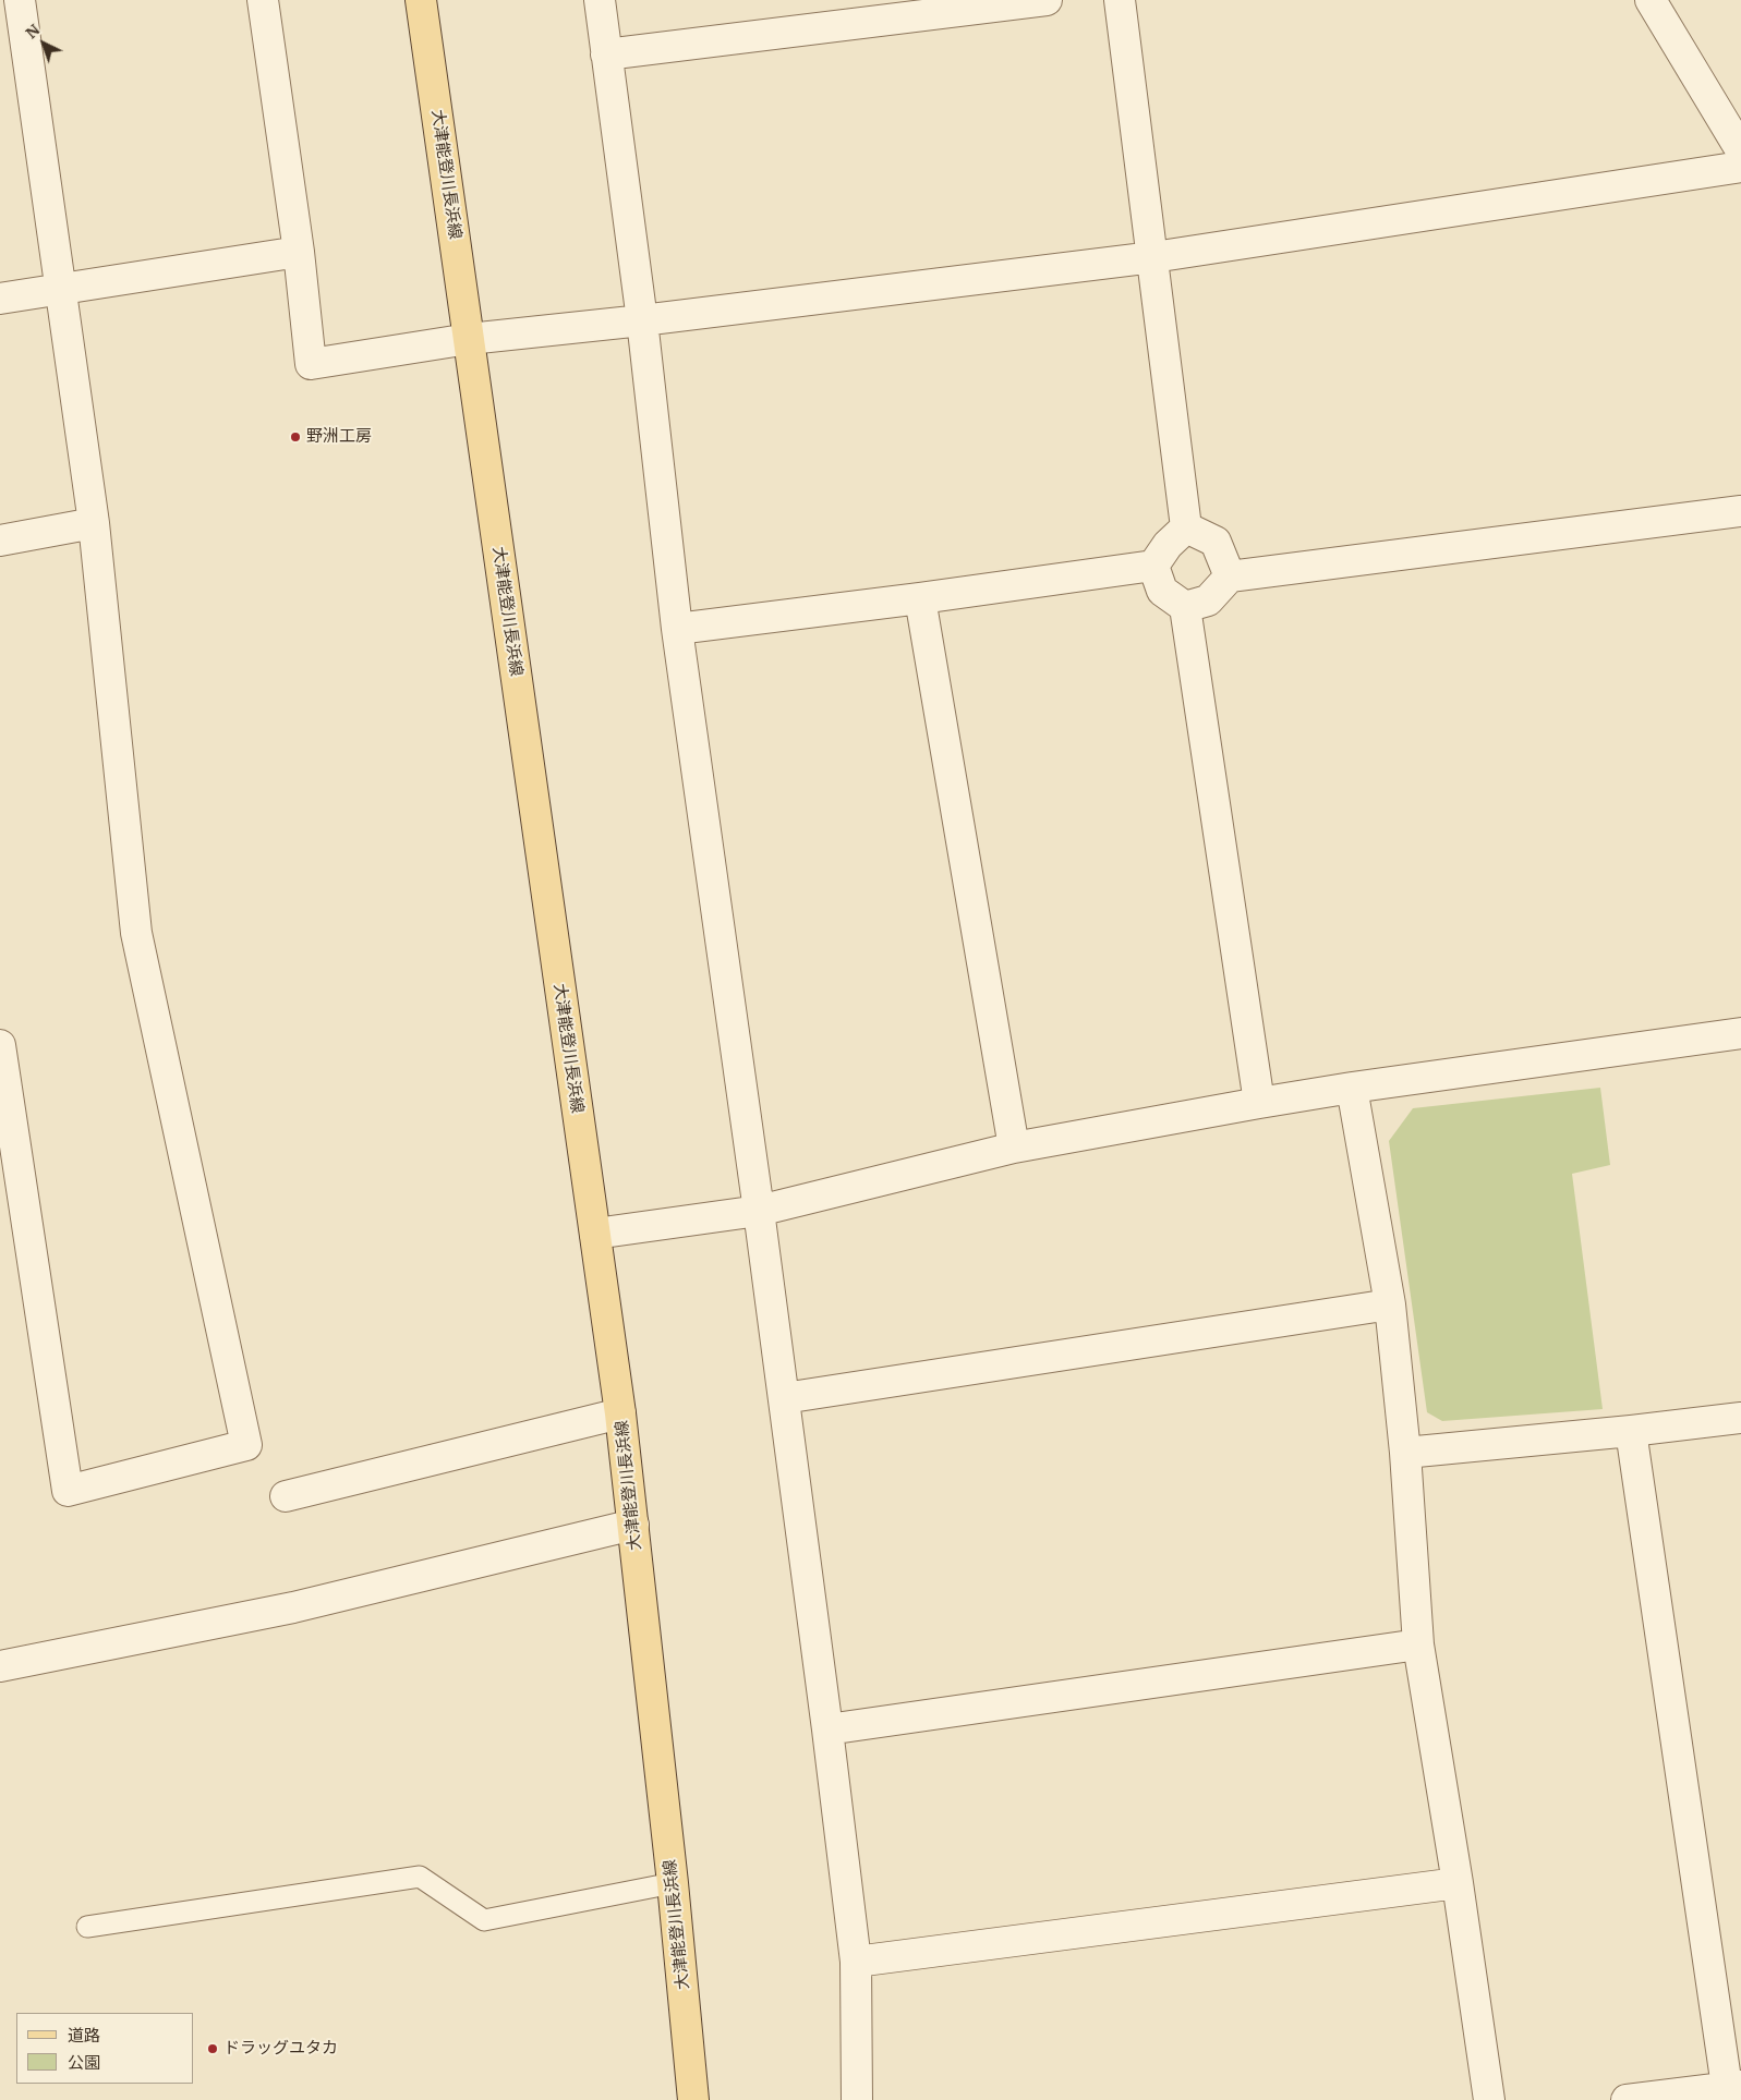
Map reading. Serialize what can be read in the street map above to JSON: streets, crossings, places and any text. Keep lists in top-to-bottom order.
{
  "streets": {
    "main road": ["大津能登川長浜線"]
  },
  "places": ["野洲工房", "ドラッグユタカ"],
  "legend": ["道路", "公園"],
  "north": "top left"
}
